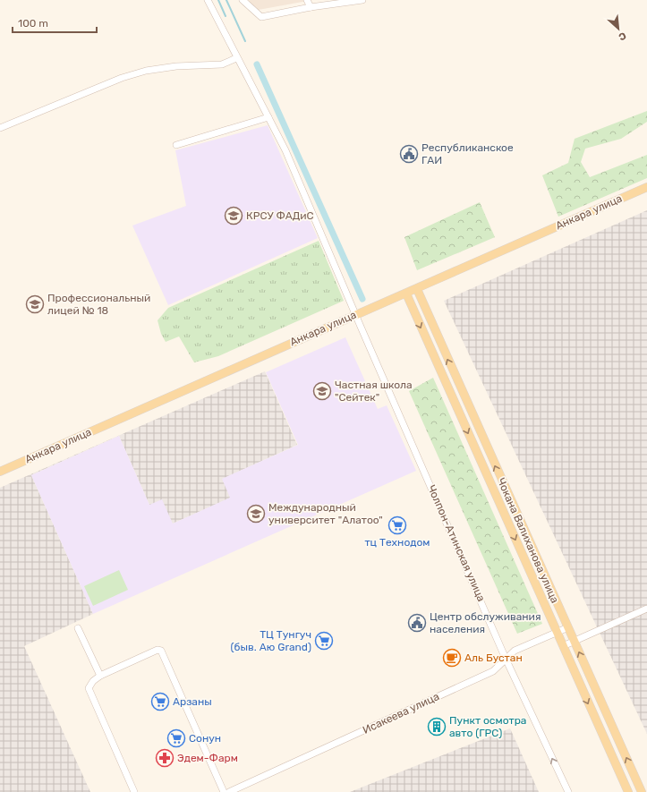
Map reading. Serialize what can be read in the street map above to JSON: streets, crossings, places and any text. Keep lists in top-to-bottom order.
{
  "streets": {
    "main road": ["Анкара улица", "Чокана Валиханова улица"],
    "street": ["Чолпон-Атинская улица", "Исакеева улица"]
  },
  "crossings": [
    ["Анкара улица", "Чокана Валиханова улица"],
    ["Анкара улица", "Чолпон-Атинская улица"],
    ["Чокана Валиханова улица", "Исакеева улица"],
    ["Чолпон-Атинская улица", "Исакеева улица"]
  ],
  "places": {
    "public building": ["Республиканское ГАИ", "Центр обслуживания населения"],
    "school or university": [
      "КРСУ ФАДиС",
      "Профессиональный лицей № 18",
      "Частная школа \"Сейтек\"",
      "Международный университет \"Алатоо\""
    ],
    "supermarket": [
      "тц Технодом",
      "ТЦ Тунгуч (быв. Аю Grand)",
      "Арзаны",
      "Сонун"
    ],
    "cafe": ["Аль Бустан"],
    "building": ["Пункт осмотра авто (ГРС)"],
    "pharmacy": ["Эдем-Фарм"]
  },
  "scale_bar": "100 m",
  "north": "bottom right"
}
